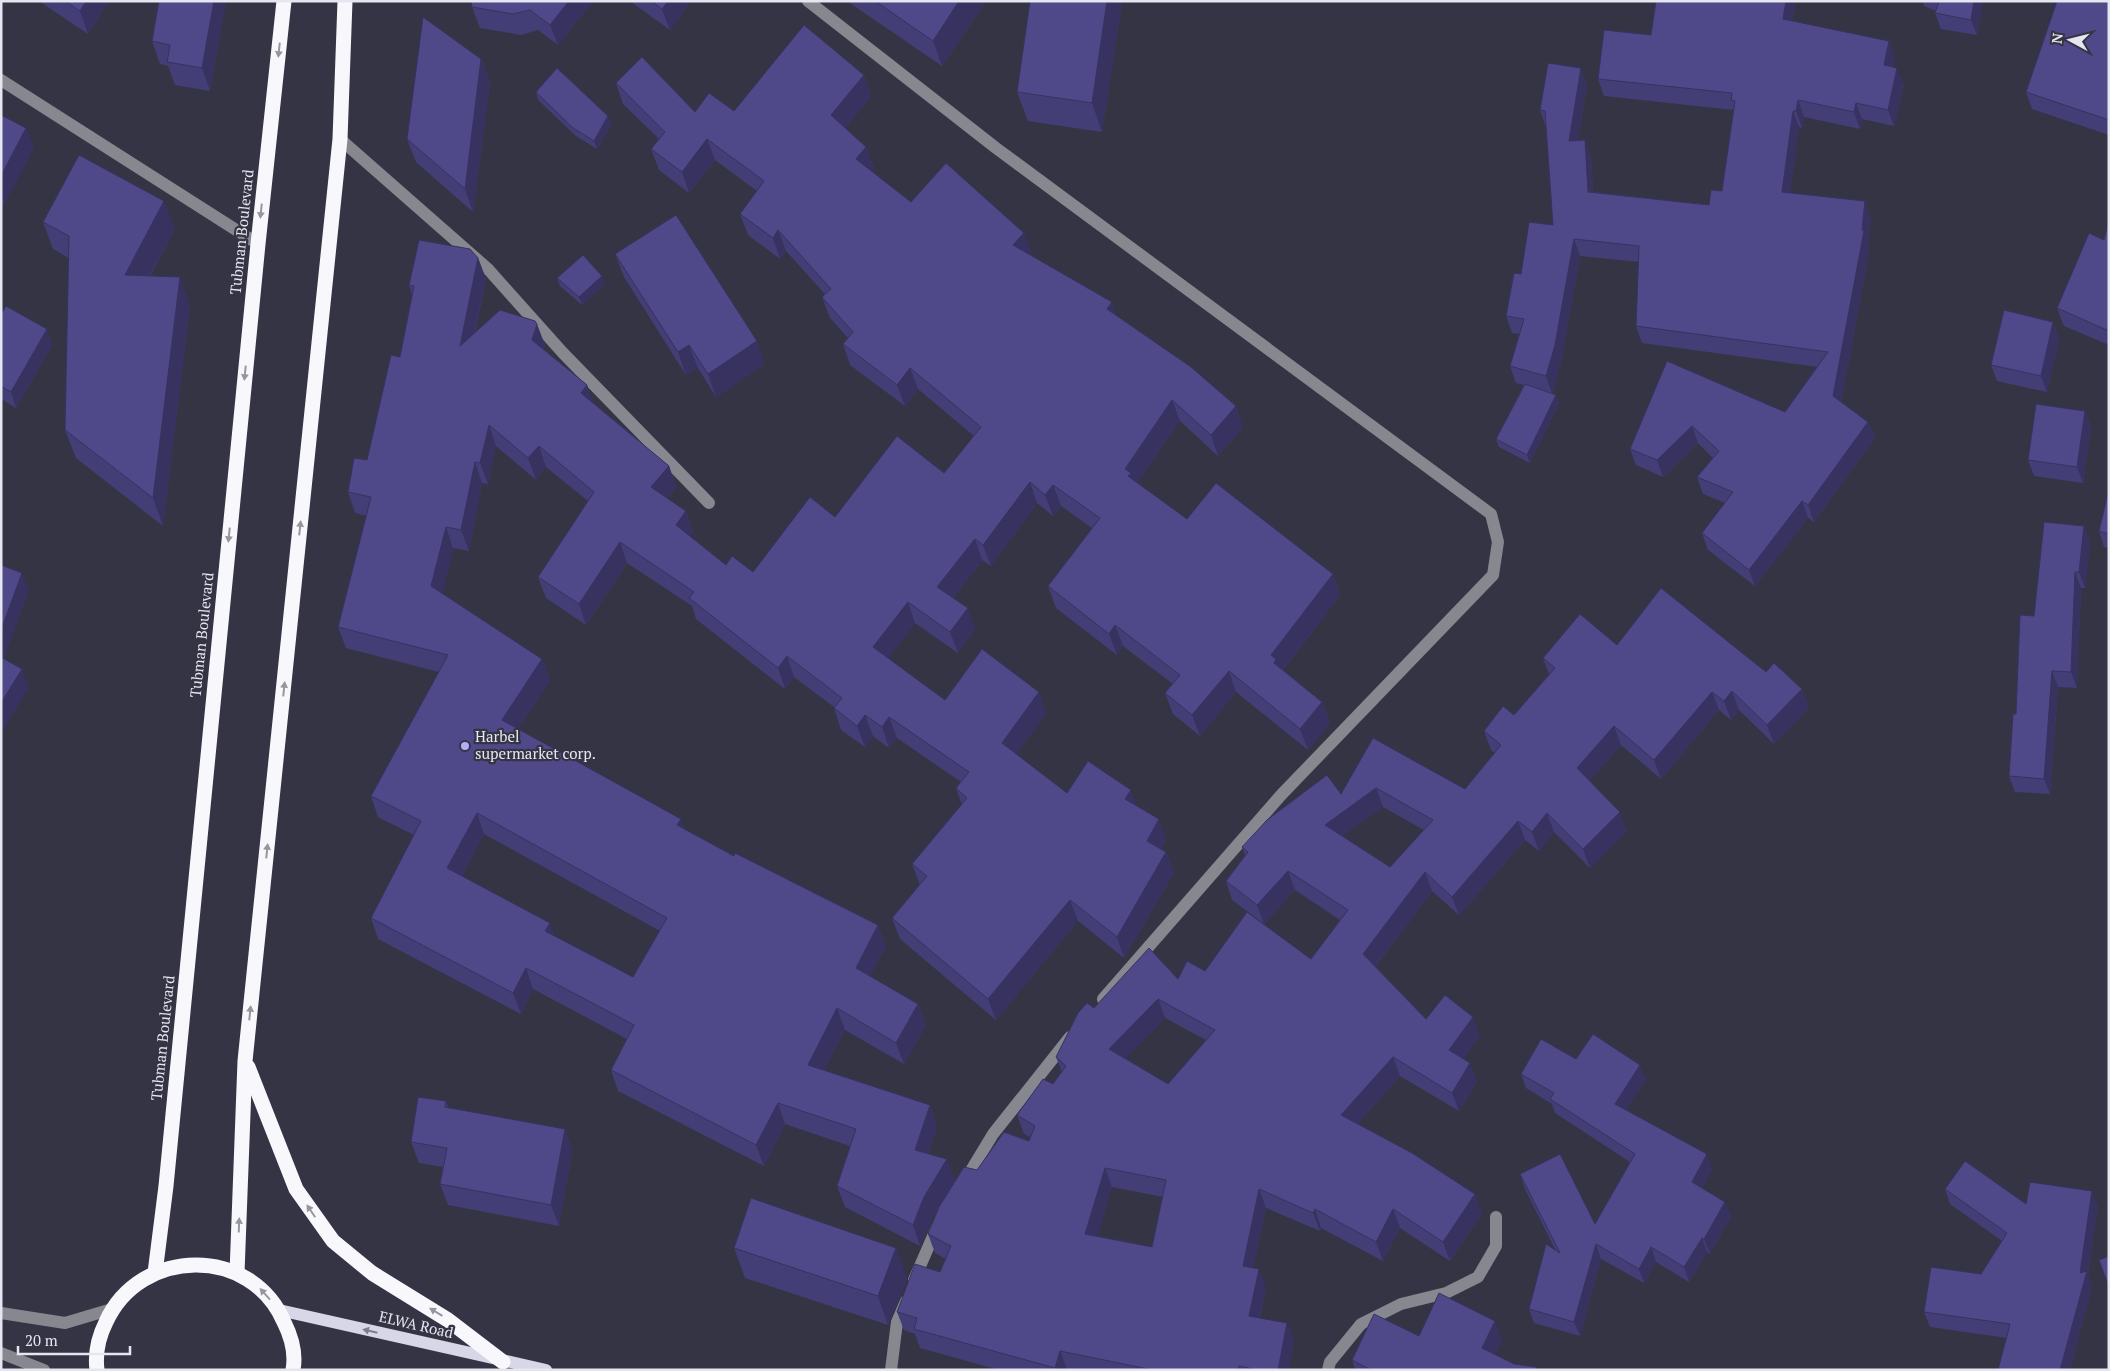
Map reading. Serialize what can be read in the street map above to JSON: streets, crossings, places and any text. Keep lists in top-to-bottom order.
{
  "streets": {
    "highway": ["Tubman Boulevard"],
    "main road": ["ELWA Road"]
  },
  "one_way": ["ELWA Road"],
  "places": ["Harbel supermarket corp."],
  "scale_bar": "20 m",
  "north": "left"
}
